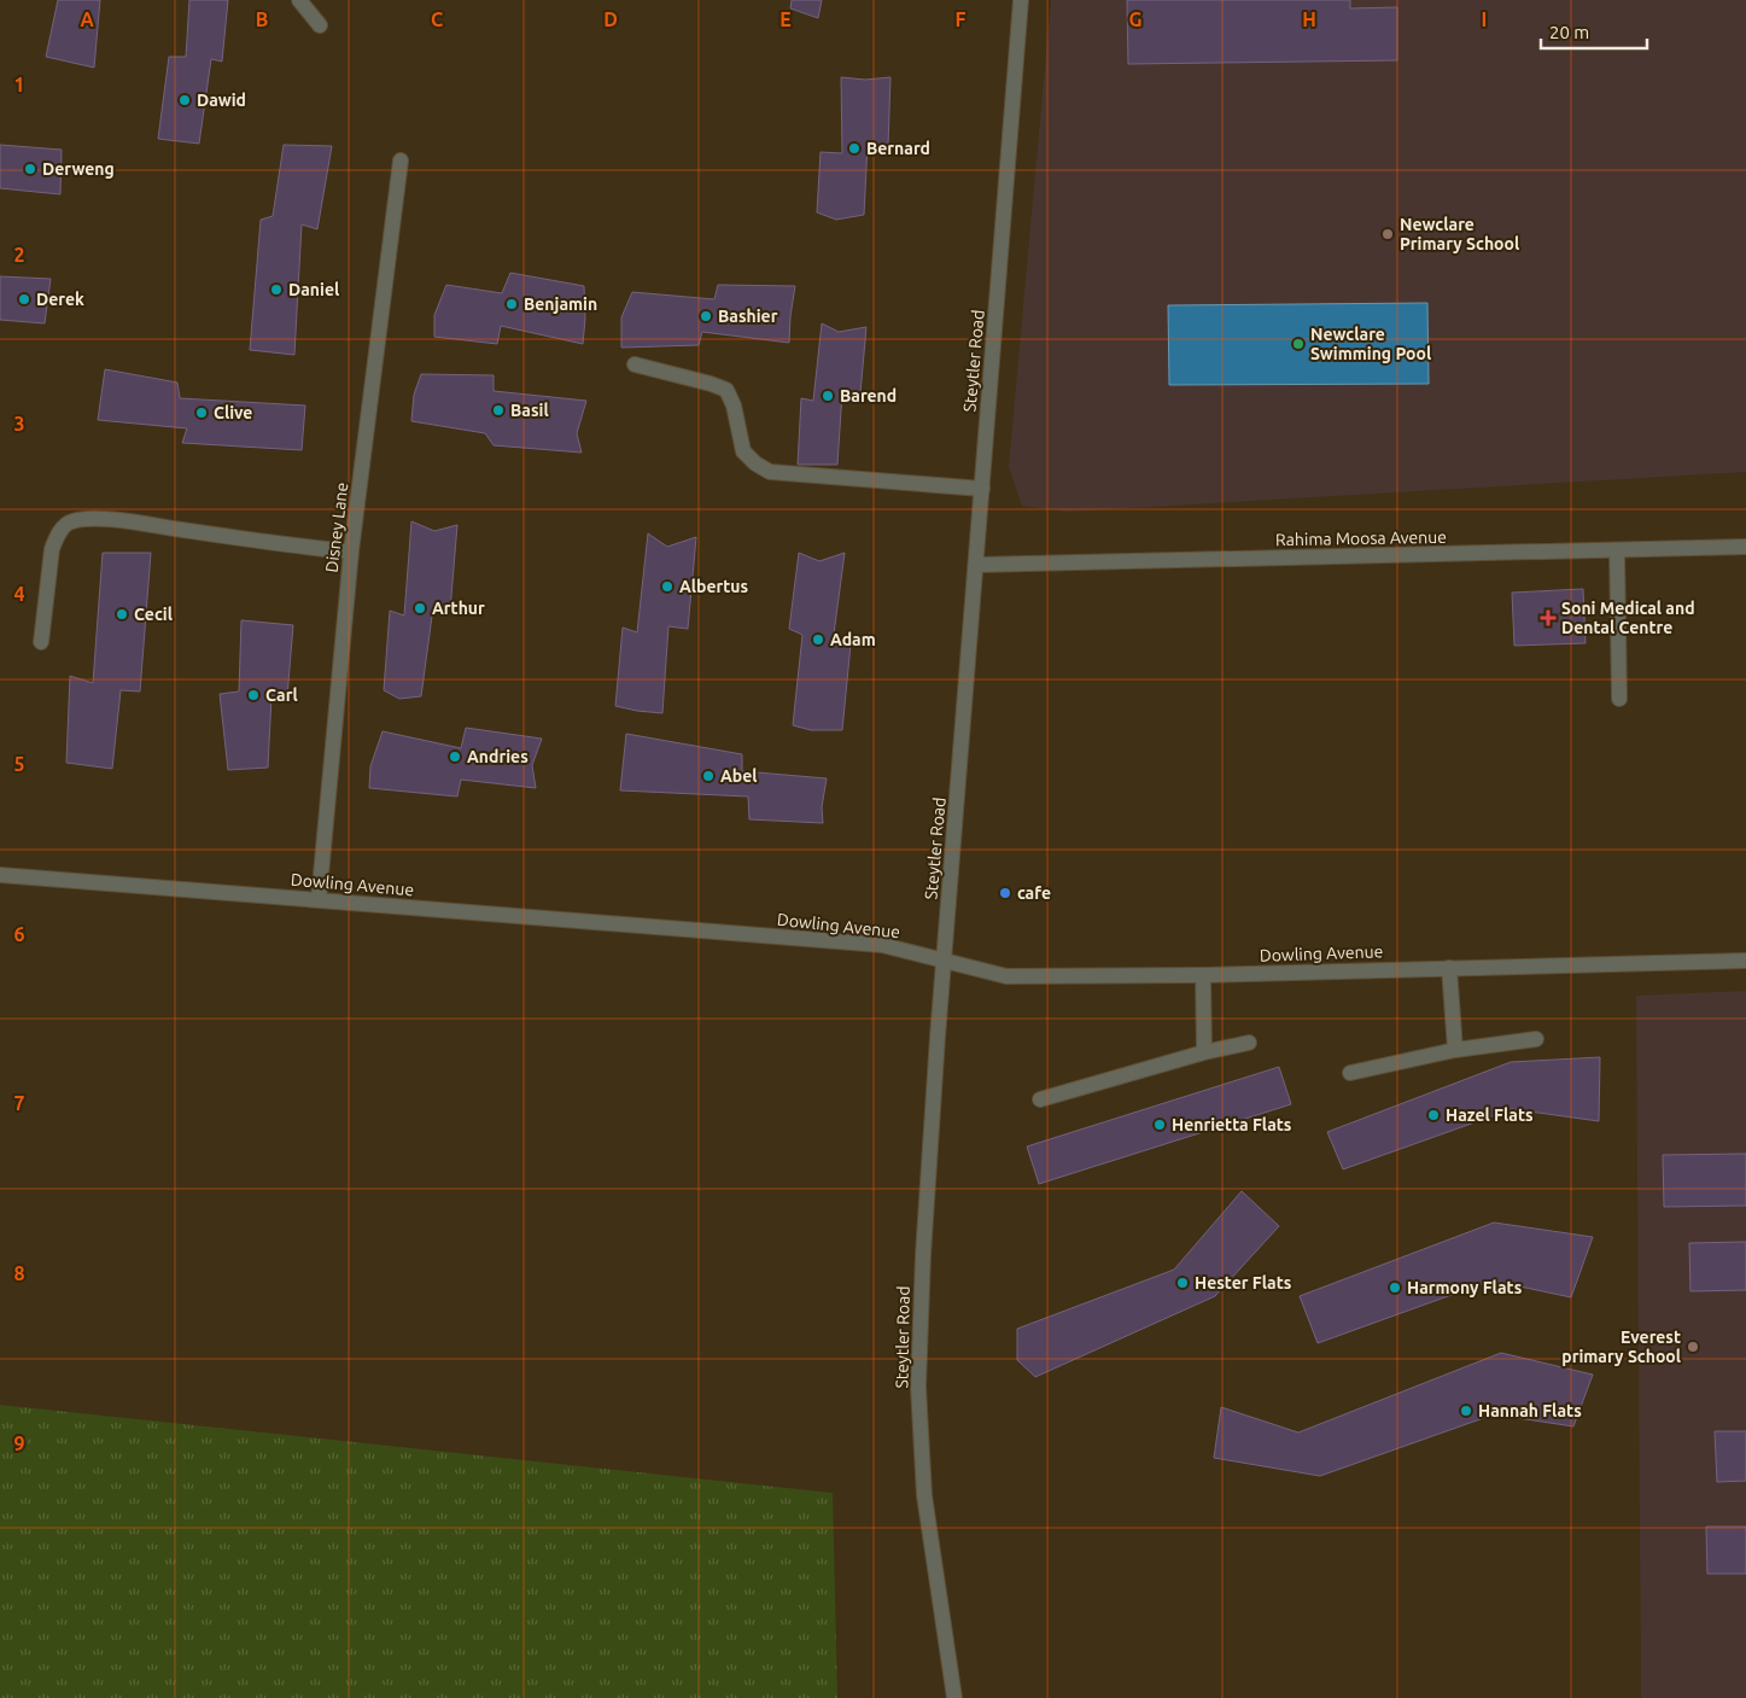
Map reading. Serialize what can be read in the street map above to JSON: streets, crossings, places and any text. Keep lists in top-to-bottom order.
{
  "streets": {
    "street": [
      "Steytler Road",
      "Disney Lane",
      "Rahima Moosa Avenue",
      "Dowling Avenue"
    ]
  },
  "crossings": [
    ["Steytler Road", "Rahima Moosa Avenue"],
    ["Steytler Road", "Dowling Avenue"],
    ["Disney Lane", "Dowling Avenue"]
  ],
  "places": {
    "other": [
      "Dawid",
      "Bernard",
      "Derweng",
      "Newclare Primary School",
      "Daniel",
      "Derek",
      "Benjamin",
      "Bashier",
      "Newclare Swimming Pool",
      "Barend",
      "Basil",
      "Clive",
      "Albertus",
      "Arthur",
      "Cecil",
      "Adam",
      "Carl",
      "Andries",
      "Abel",
      "cafe",
      "Hazel Flats",
      "Henrietta Flats",
      "Hester Flats",
      "Harmony Flats",
      "Everest primary School",
      "Hannah Flats"
    ],
    "health": ["Soni Medical and Dental Centre"]
  },
  "scale_bar": "20 m",
  "grid": {
    "columns": [
      "A",
      "B",
      "C",
      "D",
      "E",
      "F",
      "G",
      "H",
      "I"
    ],
    "rows": [
      "1",
      "2",
      "3",
      "4",
      "5",
      "6",
      "7",
      "8",
      "9"
    ]
  }
}
